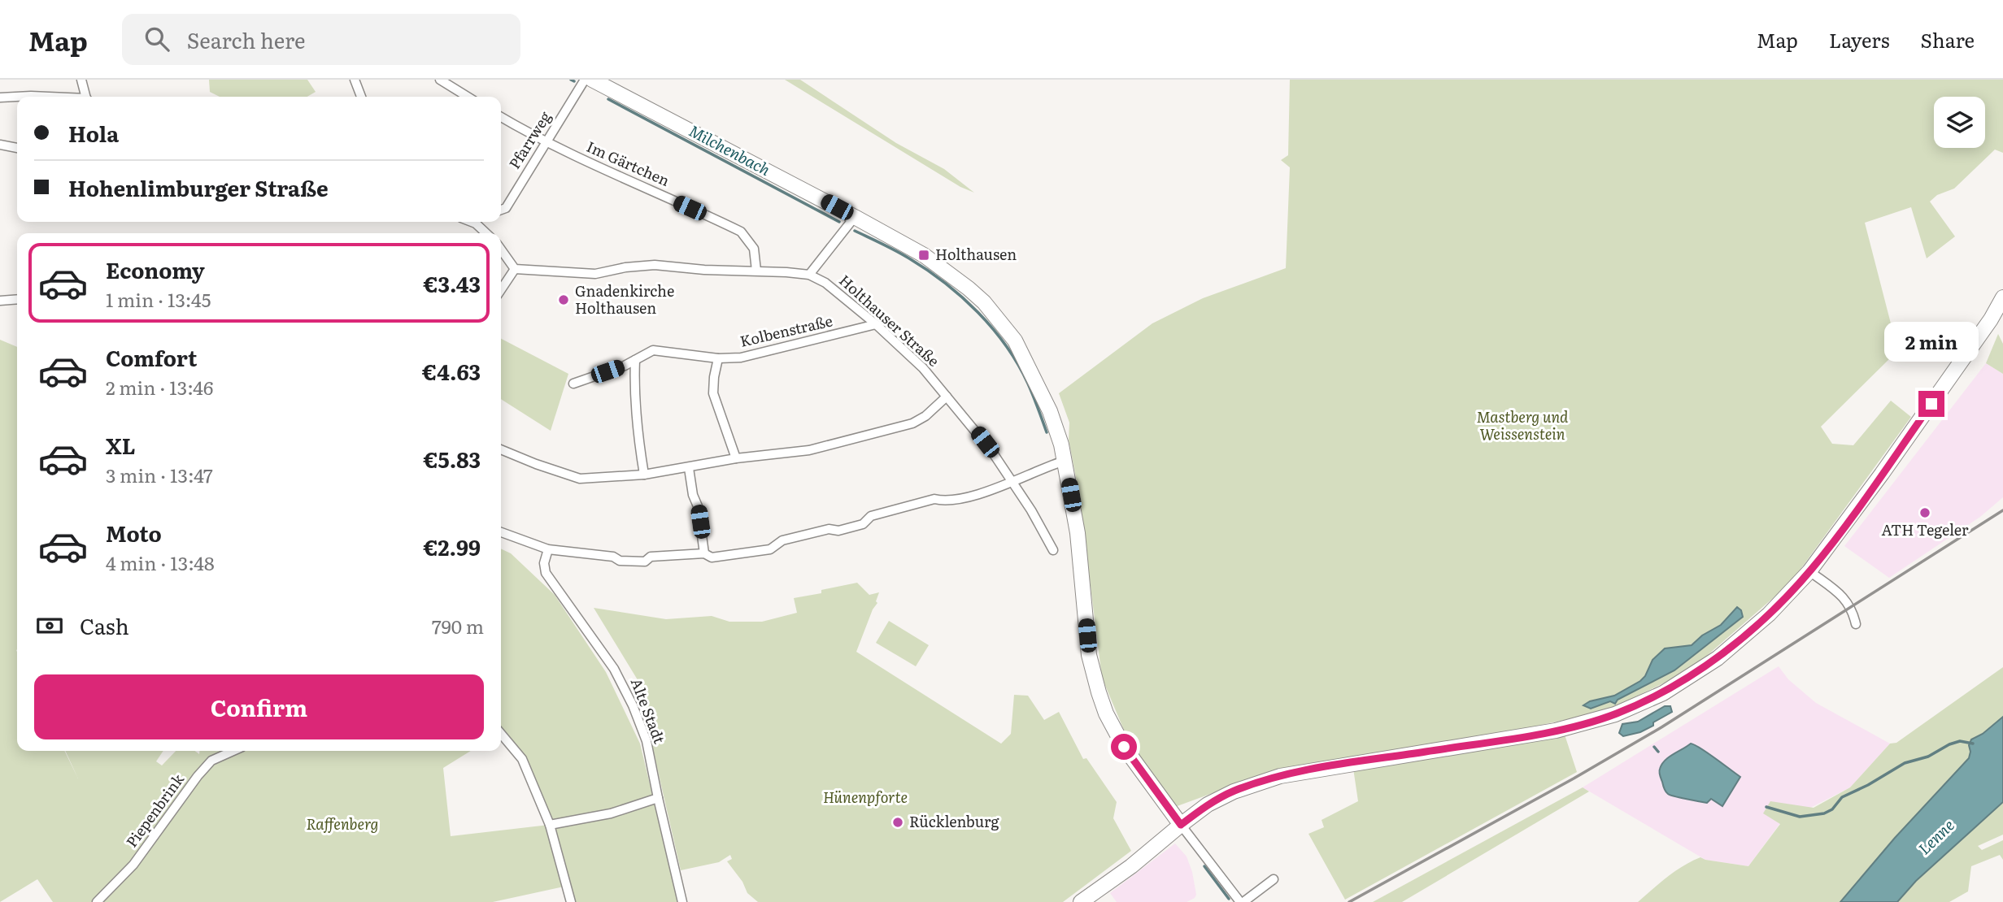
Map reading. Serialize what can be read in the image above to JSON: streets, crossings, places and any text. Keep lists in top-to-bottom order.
{
  "streets": {
    "street": [
      "Pfarrweg",
      "Im Gärtchen",
      "Holthauser Straße",
      "Kolbenstraße",
      "Alte Stadt",
      "Piepenbrink"
    ]
  },
  "crossings": [
    ["Pfarrweg", "Im Gärtchen"],
    ["Im Gärtchen", "Holthauser Straße"],
    ["Holthauser Straße", "Kolbenstraße"]
  ],
  "water": ["Milchenbach", "Lenne"],
  "parks": ["Mastberg und Weissenstein", "Hünenpforte", "Raffenberg"],
  "places": {
    "transit": ["Holthausen"],
    "other": ["Gnadenkirche Holthausen", "ATH Tegeler", "Rücklenburg"]
  },
  "page": {
    "header": "Map",
    "search": "Search here",
    "nav": ["Map", "Layers", "Share"],
    "banner": ["Hola", "Hohenlimburger Straße"],
    "list": [
      {
        "name": "Economy",
        "note": "1 min · 13:45",
        "value": "€3.43"
      },
      {
        "name": "Comfort",
        "note": "2 min · 13:46",
        "value": "€4.63"
      },
      {
        "name": "XL",
        "note": "3 min · 13:47",
        "value": "€5.83"
      },
      {
        "name": "Moto",
        "note": "4 min · 13:48",
        "value": "€2.99"
      }
    ],
    "bubble": "2 min",
    "pay": ["Cash", "790 m"],
    "buttons": "Confirm"
  }
}
